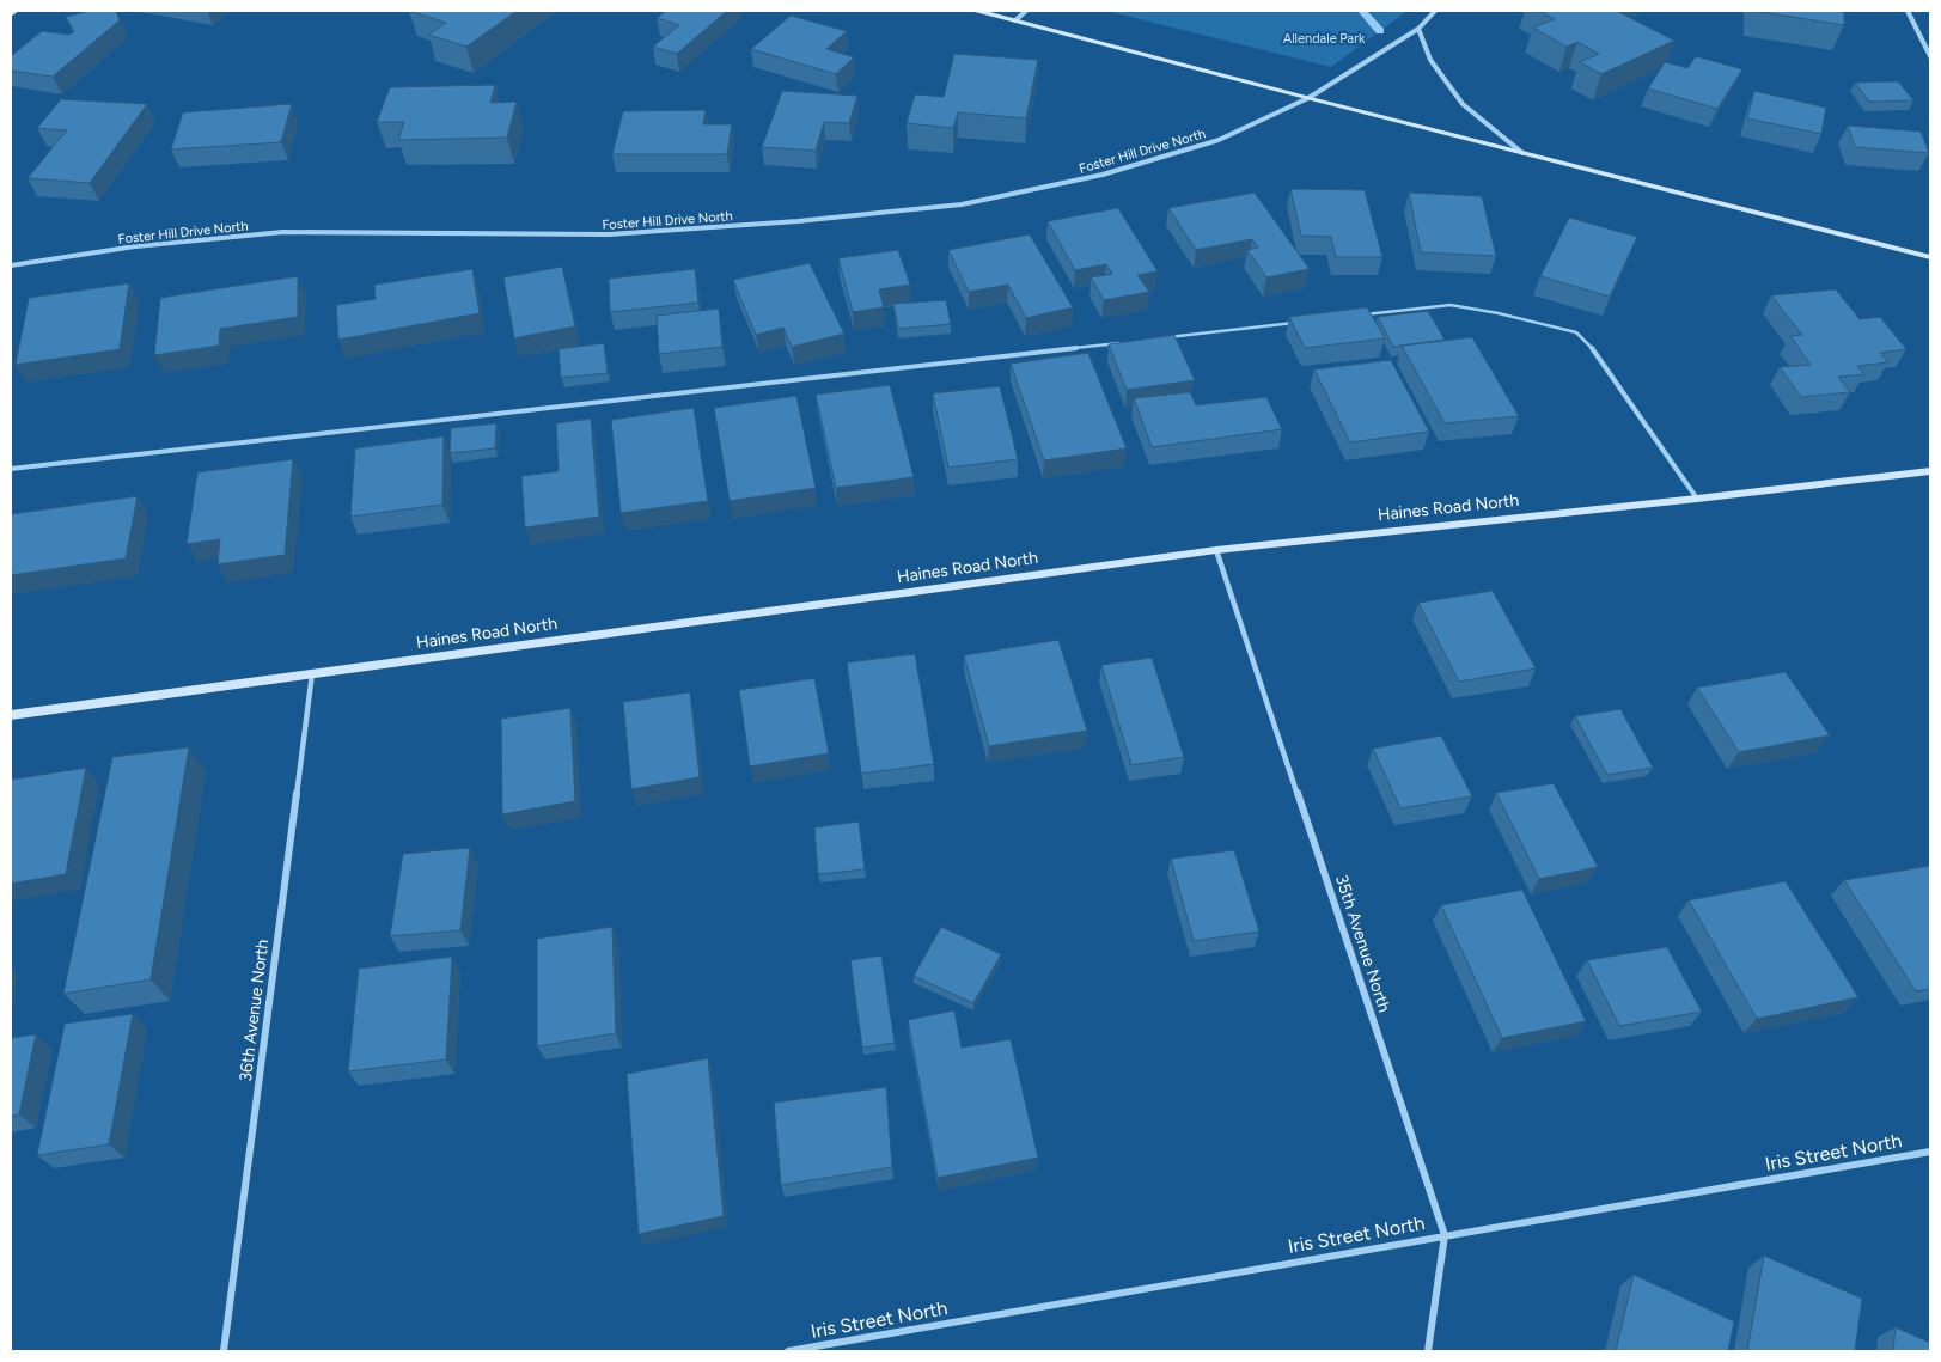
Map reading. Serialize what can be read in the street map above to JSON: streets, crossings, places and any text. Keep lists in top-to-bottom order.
{
  "streets": {
    "street": [
      "Foster Hill Drive North",
      "Haines Road North",
      "35th Avenue North",
      "36th Avenue North",
      "Iris Street North"
    ]
  },
  "crossings": [
    ["Haines Road North", "35th Avenue North"],
    ["Haines Road North", "36th Avenue North"],
    ["35th Avenue North", "Iris Street North"]
  ],
  "parks": ["Allendale Park"]
}
